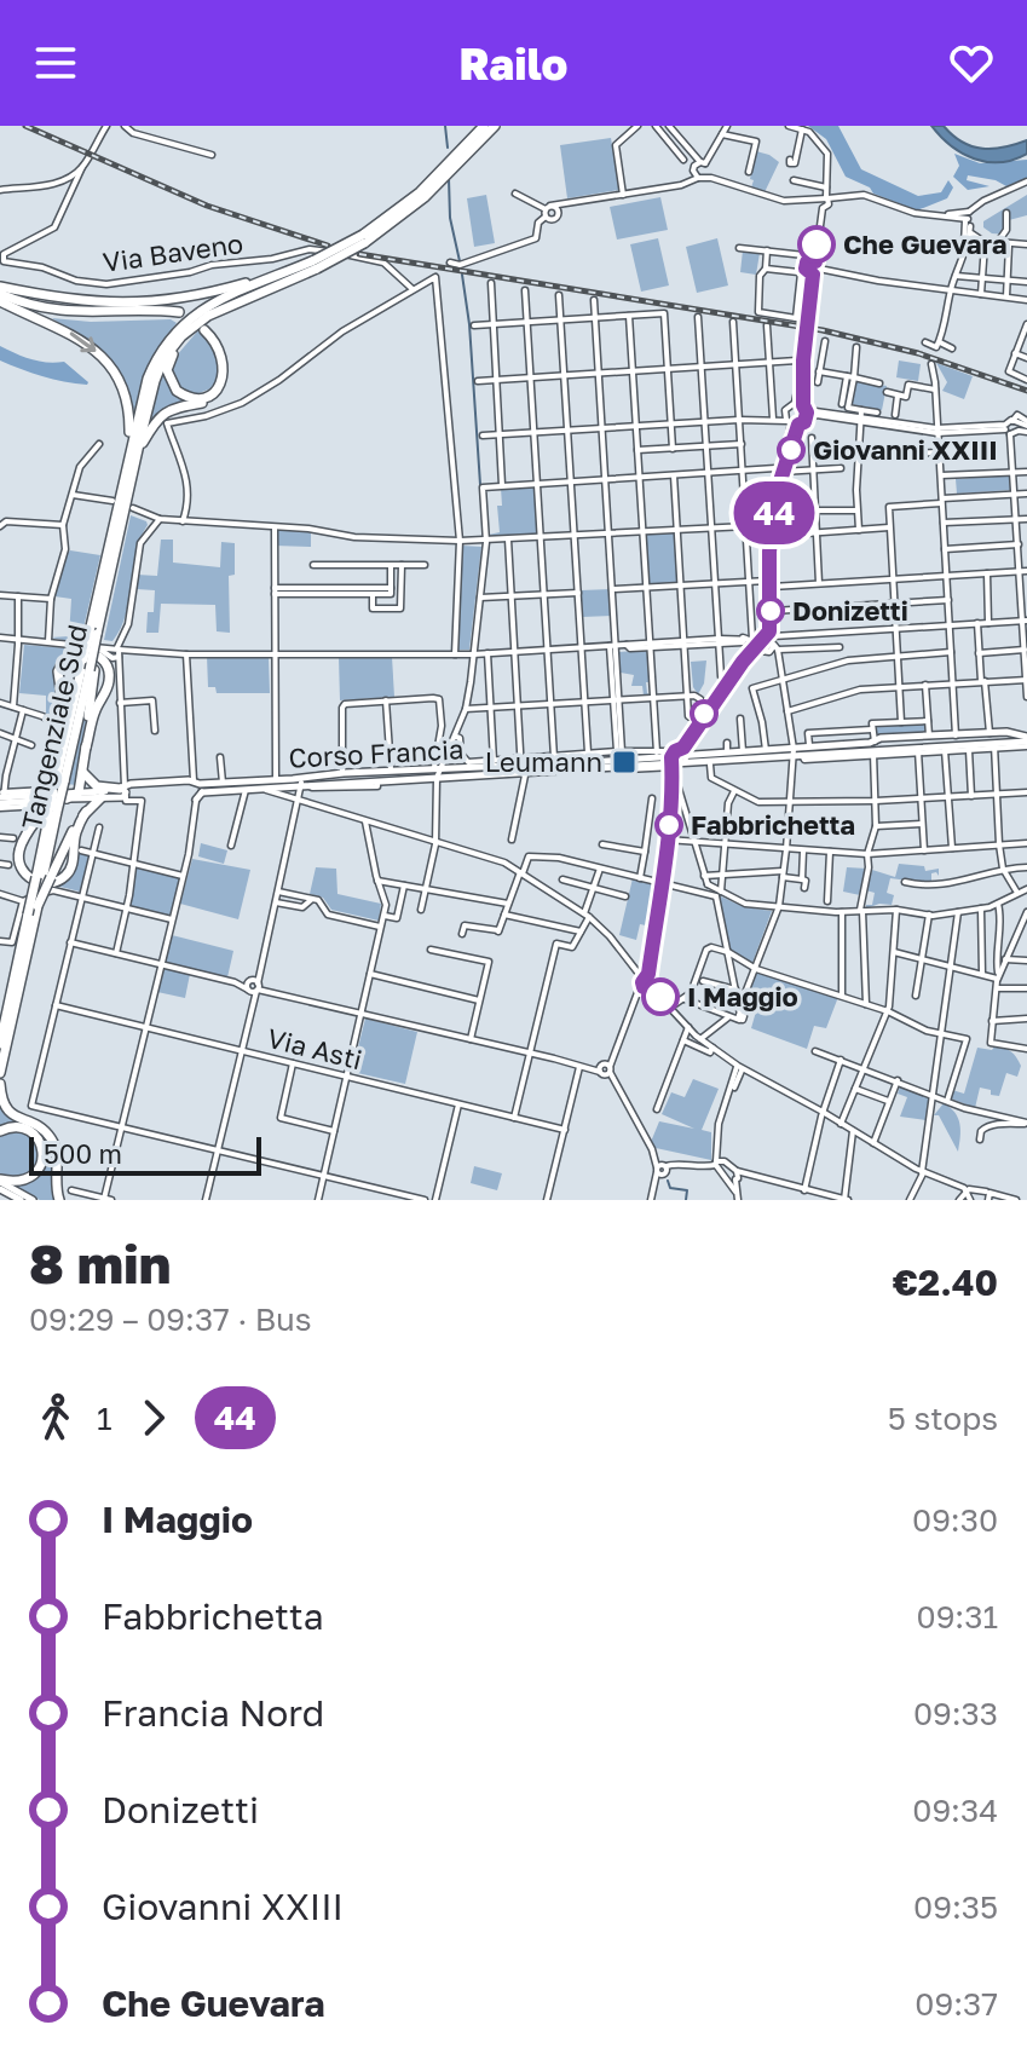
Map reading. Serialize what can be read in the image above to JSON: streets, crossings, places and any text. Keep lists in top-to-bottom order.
{
  "streets": {
    "highway": ["Tangenziale Sud"],
    "main road": ["Corso Francia"],
    "street": ["Via Baveno", "Via Asti"]
  },
  "crossings": [
    ["Tangenziale Sud", "Corso Francia"]
  ],
  "places": {
    "other": [
      "Che Guevara",
      "Giovanni XXIII",
      "Donizetti",
      "Fabbrichetta",
      "I Maggio"
    ],
    "transit": ["Leumann"]
  },
  "lines": ["bus line 44"],
  "scale_bar": "500 m",
  "page": {
    "header": "Railo",
    "on_map": "44",
    "scale": "500 m",
    "heading": ["8 min", "09:29 – 09:37 · Bus", "€2.40"],
    "legs": ["1", "44", "5 stops"],
    "list": [
      {
        "name": "I Maggio",
        "value": "09:30"
      },
      {
        "name": "Fabbrichetta",
        "value": "09:31"
      },
      {
        "name": "Francia Nord",
        "value": "09:33"
      },
      {
        "name": "Donizetti",
        "value": "09:34"
      },
      {
        "name": "Giovanni XXIII",
        "value": "09:35"
      },
      {
        "name": "Che Guevara",
        "value": "09:37"
      }
    ]
  }
}
